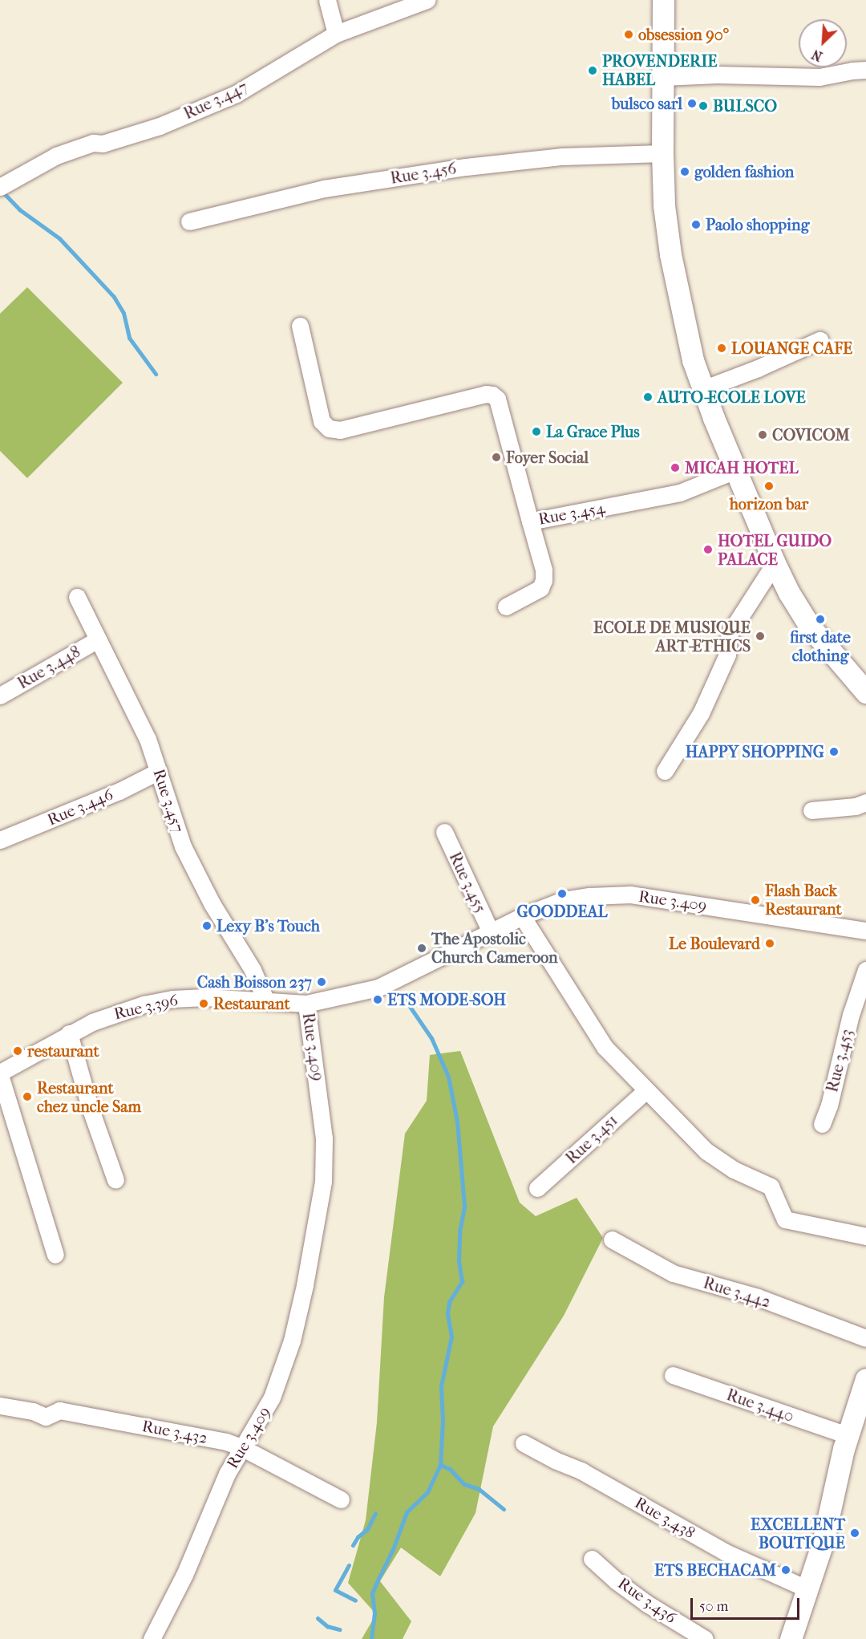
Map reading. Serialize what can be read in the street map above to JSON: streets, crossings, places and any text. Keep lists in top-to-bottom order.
{
  "streets": {
    "street": [
      "Rue 3.447",
      "Rue 3.456",
      "Rue 3.454",
      "Rue 3.448",
      "Rue 3.457",
      "Rue 3.446",
      "Rue 3.455",
      "Rue 3.409",
      "Rue 3.396",
      "Rue 3.453",
      "Rue 3.451",
      "Rue 3.442",
      "Rue 3.440",
      "Rue 3.432",
      "Rue 3.438",
      "Rue 3.436"
    ]
  },
  "crossings": [
    ["Rue 3.448", "Rue 3.457"],
    ["Rue 3.457", "Rue 3.446"],
    ["Rue 3.457", "Rue 3.396"],
    ["Rue 3.455", "Rue 3.409"],
    ["Rue 3.409", "Rue 3.396"],
    ["Rue 3.409", "Rue 3.432"]
  ],
  "places": [
    "obsession 90°",
    "PROVENDERIE HABEL",
    "bulsco sarl",
    "BULSCO",
    "golden fashion",
    "Paolo shopping",
    "LOUANGE CAFE",
    "AUTO-ECOLE LOVE",
    "La Grace Plus",
    "COVICOM",
    "Foyer Social",
    "MICAH HOTEL",
    "horizon bar",
    "HOTEL GUIDO PALACE",
    "first date clothing",
    "ECOLE DE MUSIQUE ART-ETHICS",
    "HAPPY SHOPPING",
    "GOODDEAL",
    "Flash Back Restaurant",
    "Lexy B's Touch",
    "Le Boulevard",
    "The Apostolic Church Cameroon",
    "Cash Boisson 237",
    "ETS MODE-SOH",
    "Restaurant",
    "restaurant",
    "Restaurant chez uncle Sam",
    "EXCELLENT BOUTIQUE",
    "ETS BECHACAM"
  ],
  "scale_bar": "50 m",
  "north": "bottom left"
}
